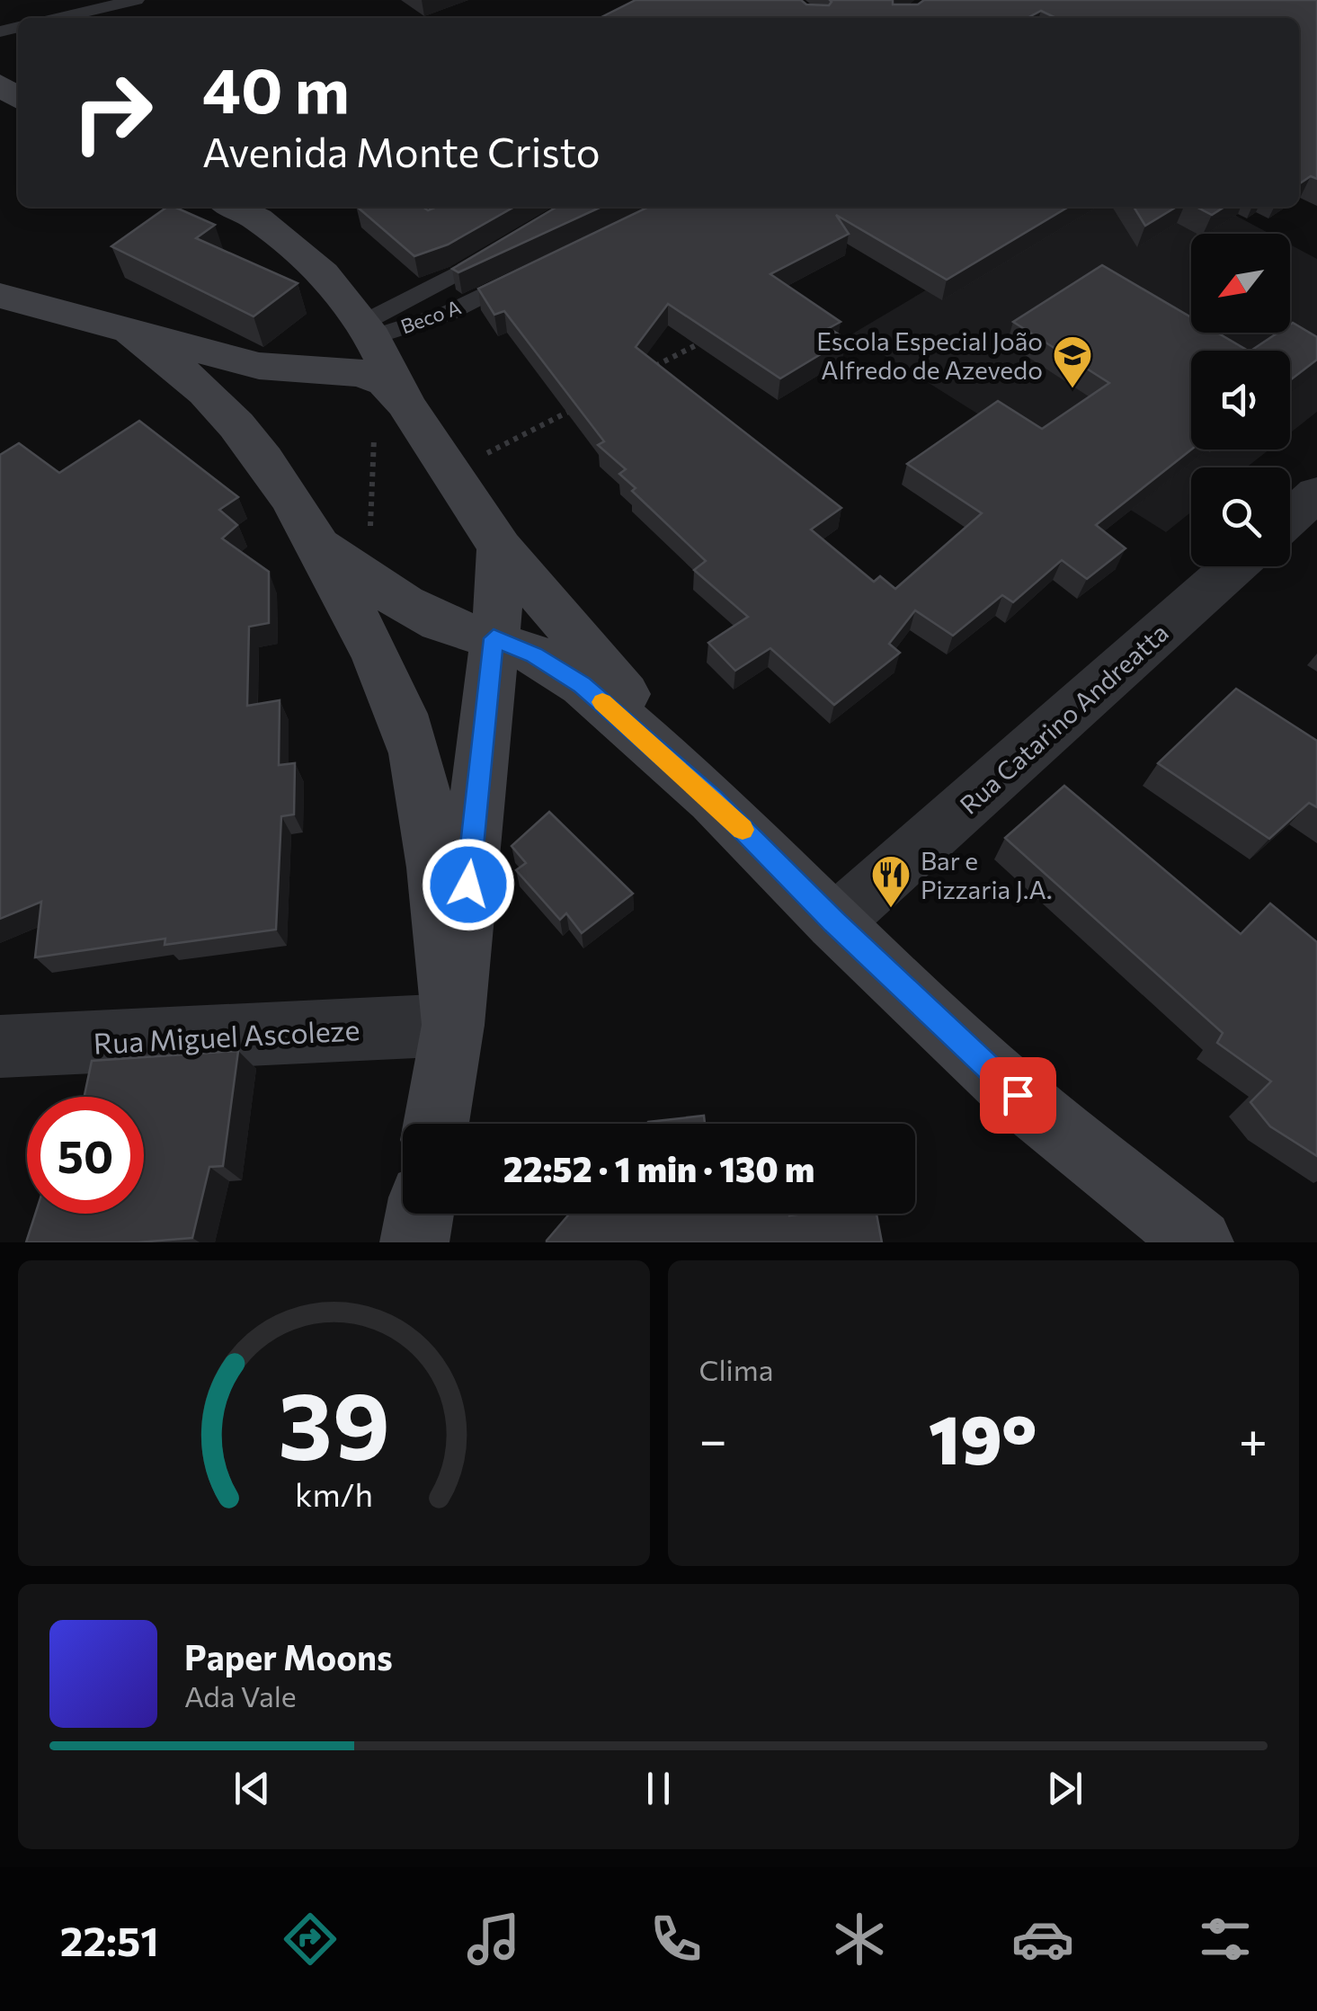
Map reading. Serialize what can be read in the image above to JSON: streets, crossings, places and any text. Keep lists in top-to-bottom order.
{
  "streets": {
    "street": ["Rua Catarino Andreatta", "Rua Miguel Ascoleze"],
    "lane": ["Beco A"]
  },
  "places": {
    "school or university": ["Escola Especial João Alfredo de Azevedo"],
    "restaurant": ["Bar e Pizzaria J.A."]
  },
  "north": "bottom left",
  "page": {
    "turn": ["40 m", "Avenida Monte Cristo"],
    "limit": "50",
    "trip": "22:52 · 1 min · 130 m",
    "tile": "Clima",
    "heat": ["−", "19°", "+"],
    "song": ["Paper Moons", "Ada Vale"],
    "tabs": "22:51",
    "gauge": ["39", "km/h"]
  }
}
